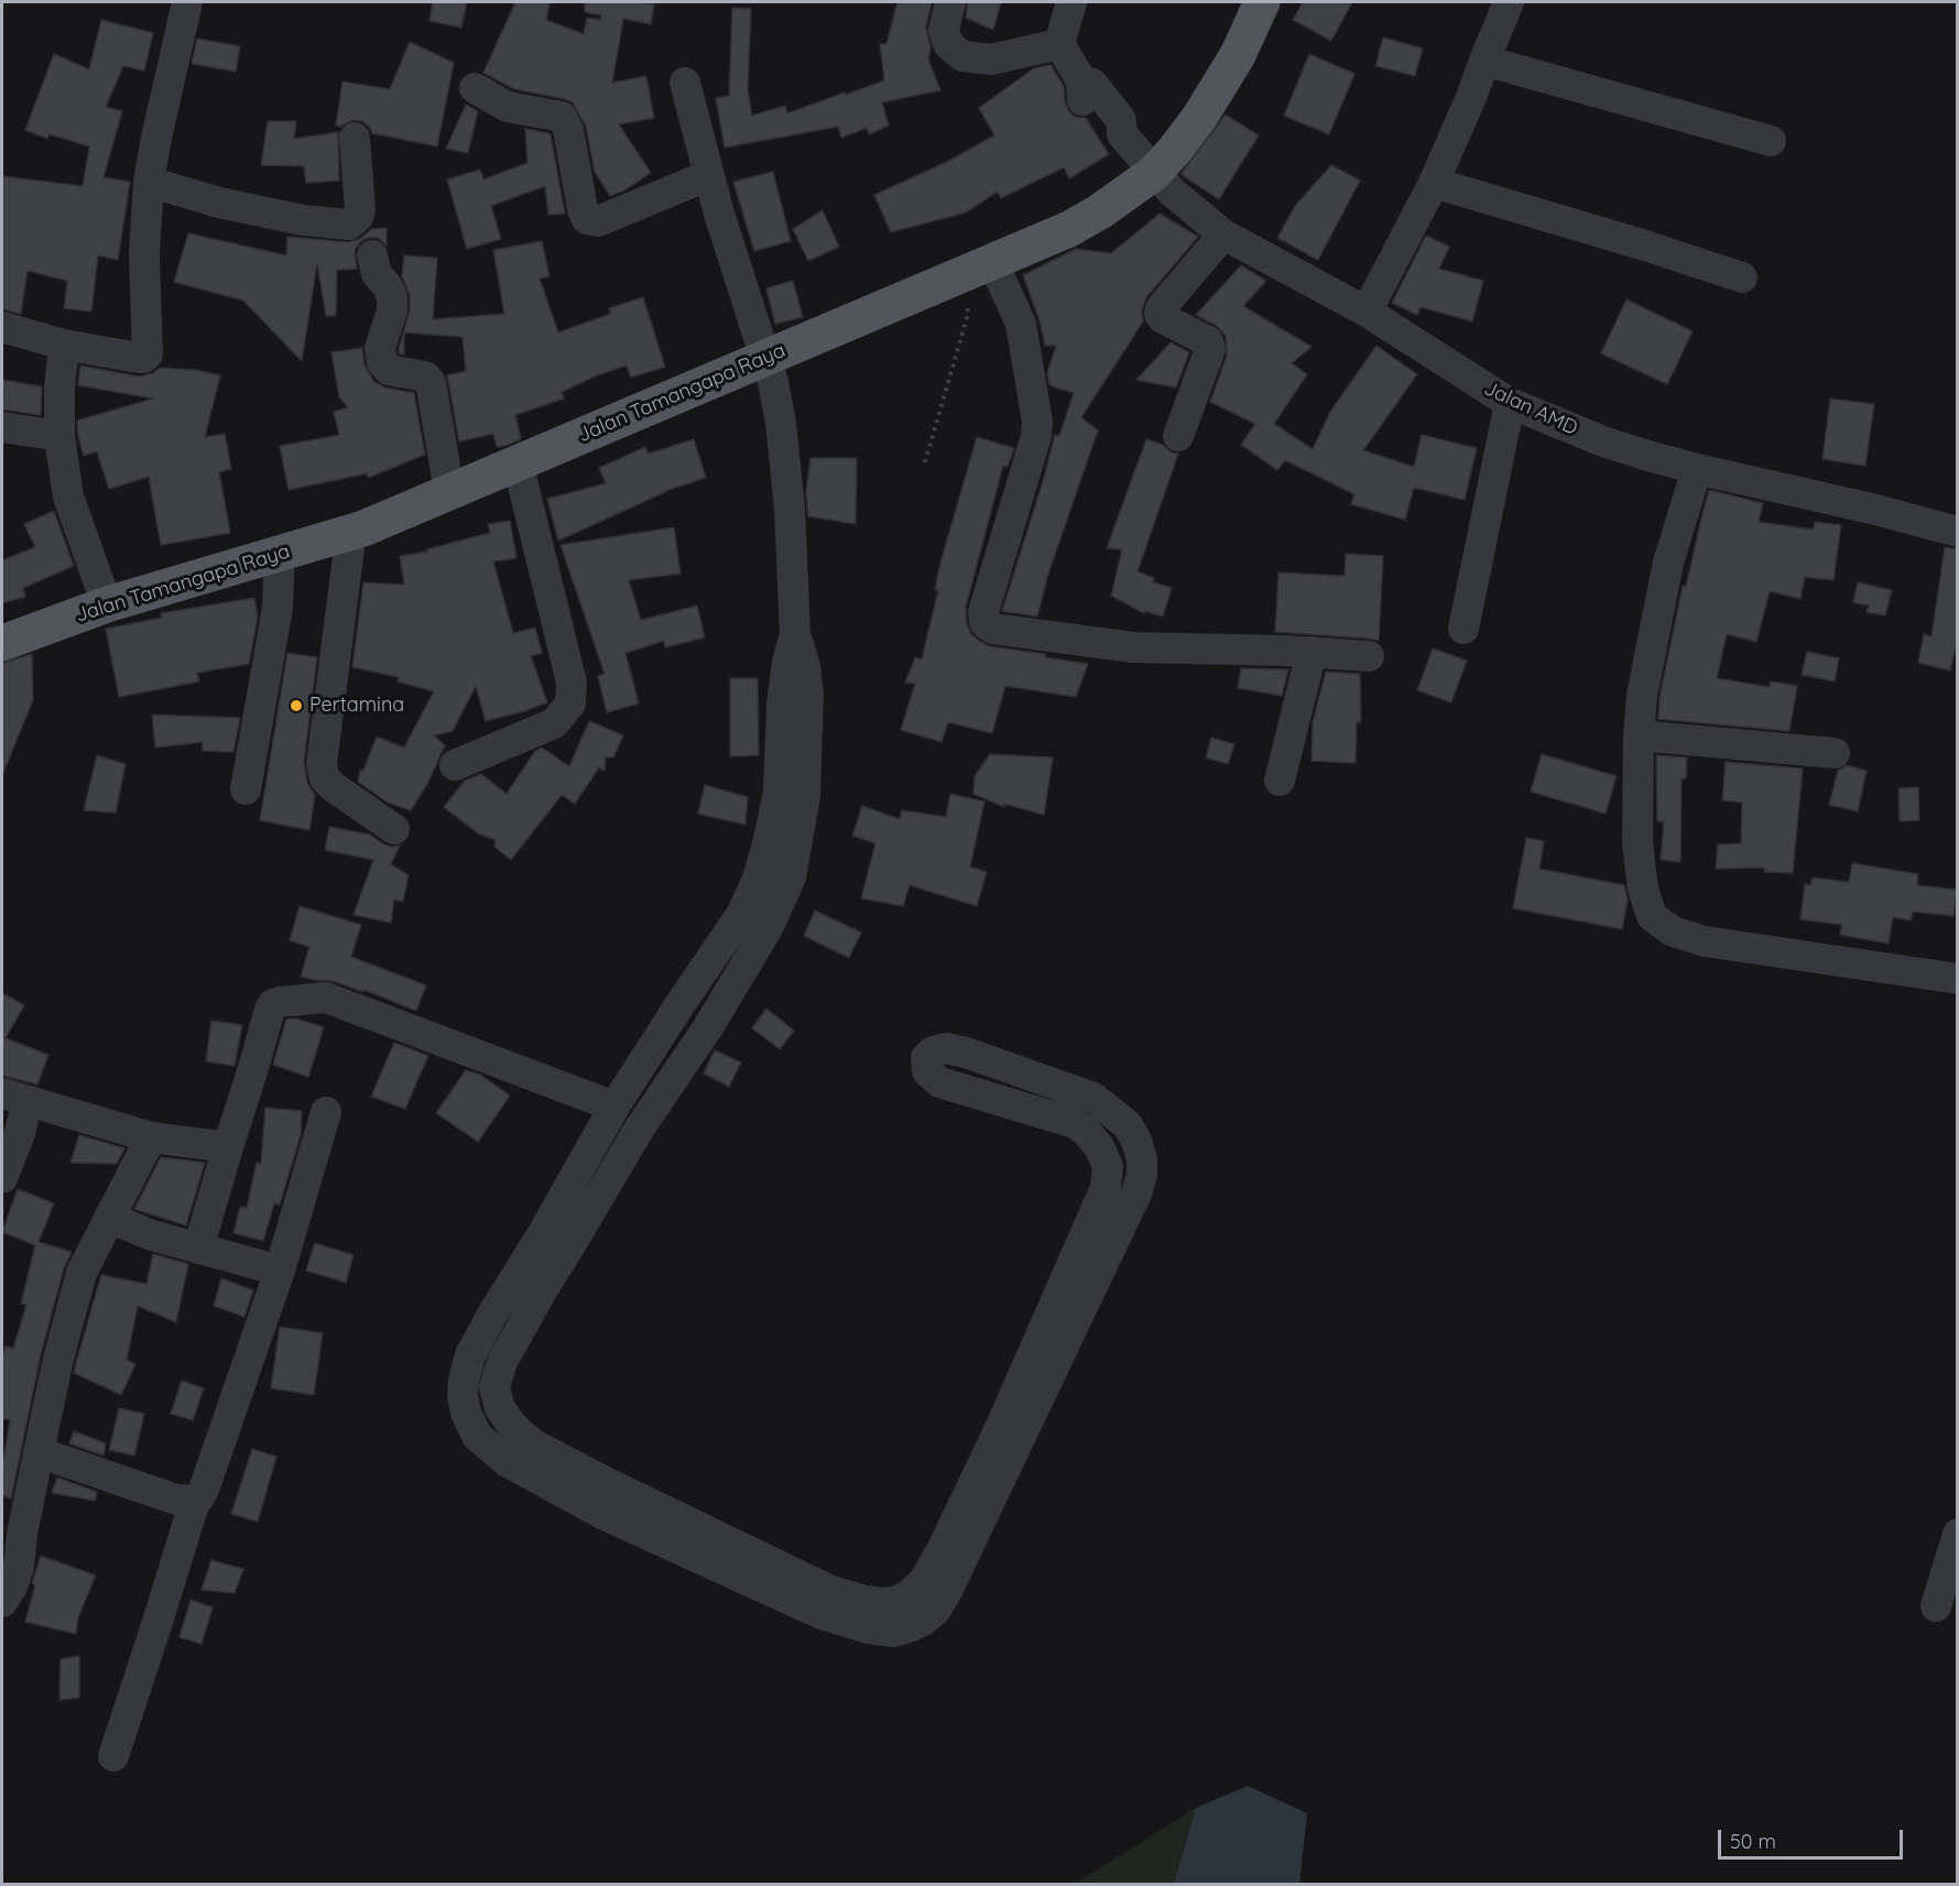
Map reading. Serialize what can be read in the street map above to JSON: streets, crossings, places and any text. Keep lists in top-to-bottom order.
{
  "streets": {
    "main road": ["Jalan Tamangapa Raya"],
    "street": ["Jalan AMD"]
  },
  "crossings": [
    ["Jalan Tamangapa Raya", "Jalan AMD"]
  ],
  "places": ["Pertamina"],
  "scale_bar": "50 m"
}
